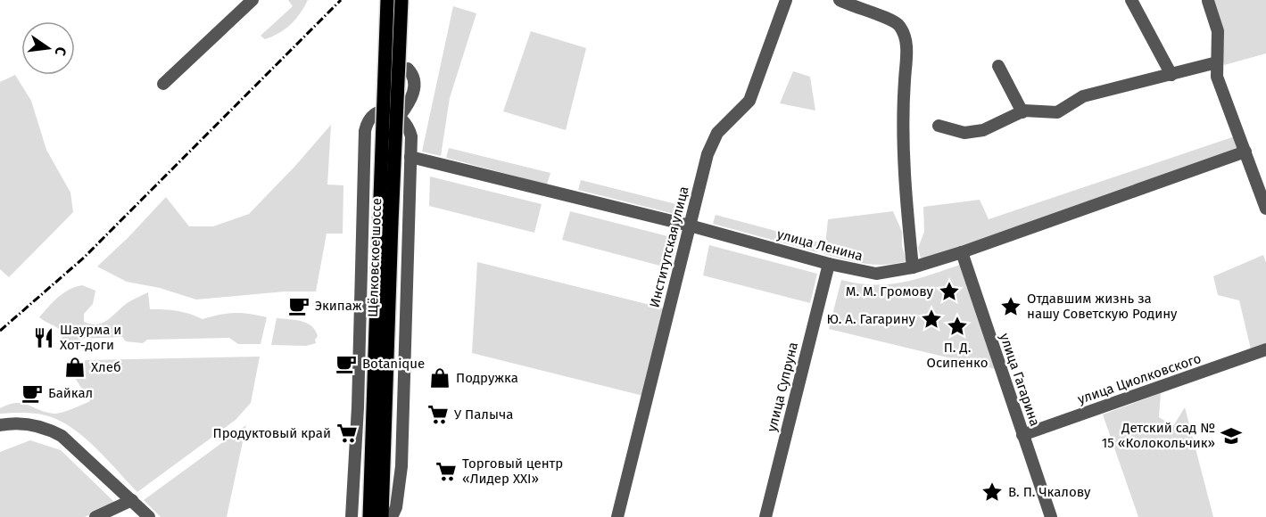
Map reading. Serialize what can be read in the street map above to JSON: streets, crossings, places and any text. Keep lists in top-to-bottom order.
{
  "streets": {
    "main road": ["Щёлковское шоссе"],
    "street": [
      "улица Ленина",
      "Институтская улица",
      "улица Циолковского",
      "улица Гагарина",
      "улица Супруна"
    ]
  },
  "crossings": [
    ["улица Ленина", "Институтская улица"],
    ["улица Ленина", "улица Гагарина"],
    ["улица Ленина", "улица Супруна"],
    ["улица Циолковского", "улица Гагарина"]
  ],
  "places": {
    "place": [
      "М. М. Громову",
      "Отдавшим жизнь за нашу Советскую Родину",
      "Ю. А. Гагарину",
      "П. Д. Осипенко",
      "В. П. Чкалову"
    ],
    "cafe": ["Экипаж", "Botanique", "Байкал"],
    "restaurant": ["Шаурма и Хот-доги"],
    "shop": ["Хлеб", "Подружка"],
    "supermarket": ["У Палыча", "Продуктовый край", "Торговый центр «Лидер XXI»"],
    "school or university": ["Детский сад № 15 «Колокольчик»"]
  },
  "north": "right"
}
